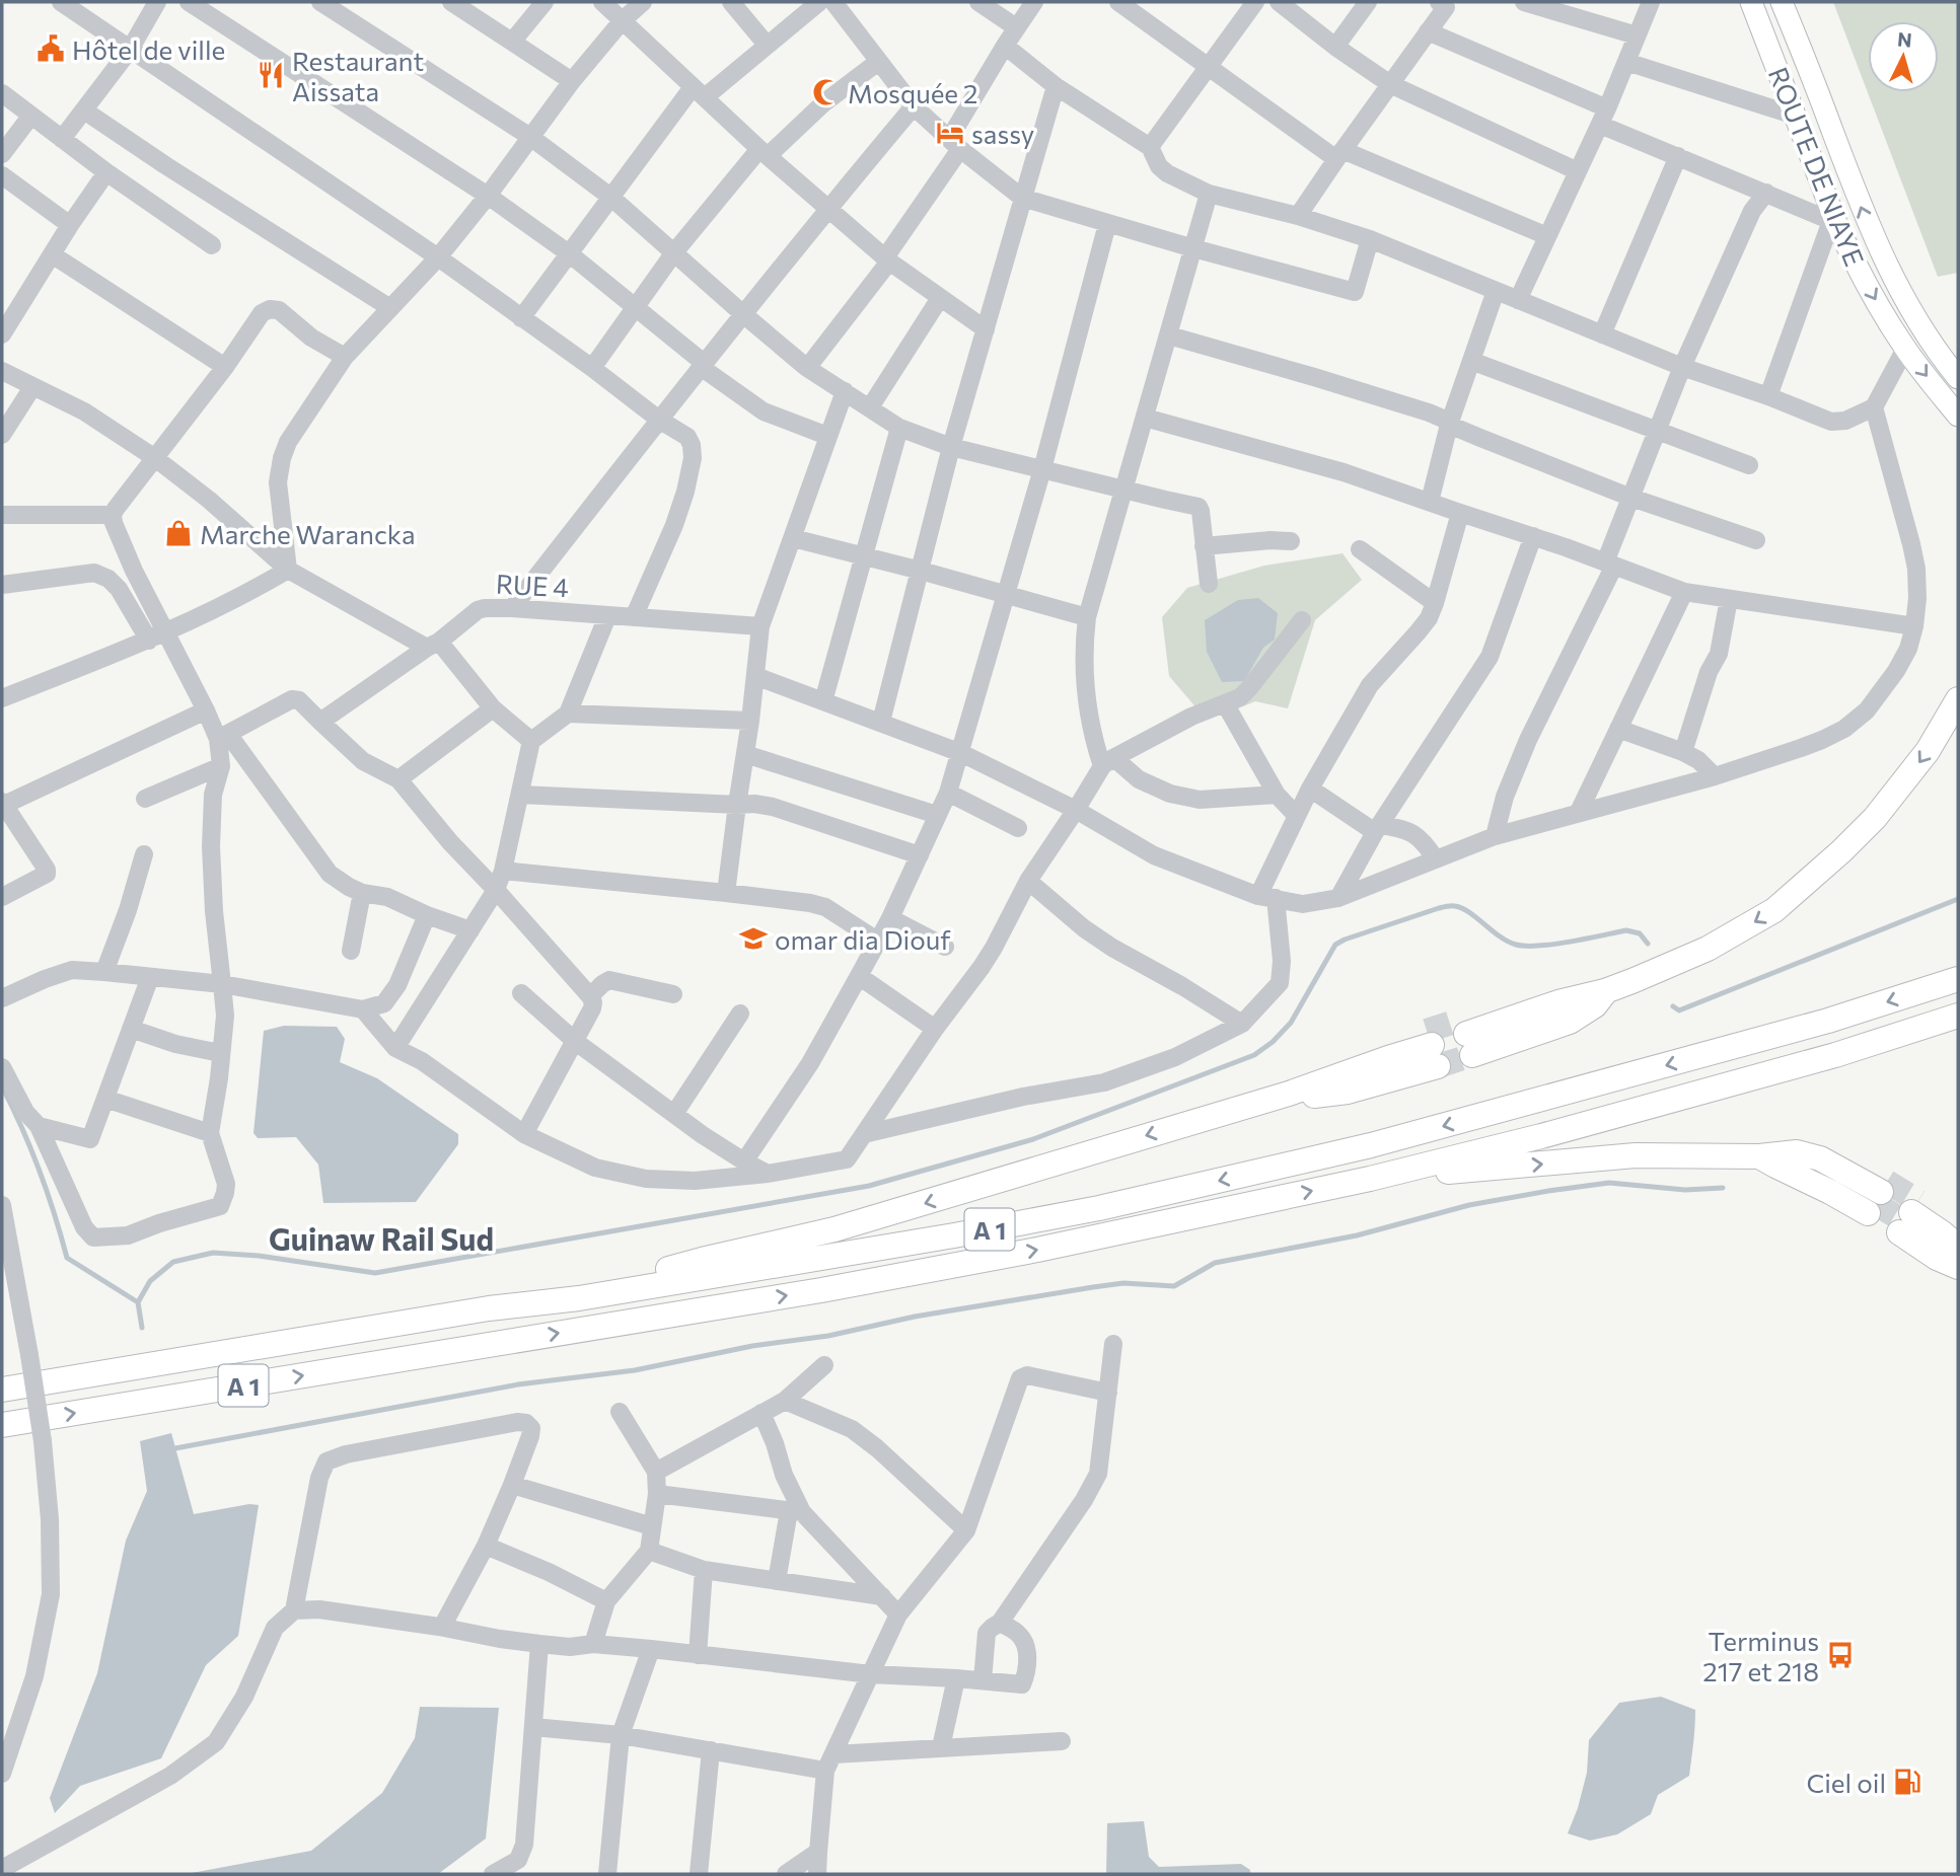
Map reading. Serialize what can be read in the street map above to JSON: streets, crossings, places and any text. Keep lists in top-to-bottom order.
{
  "streets": {
    "highway": ["A 1"],
    "main road": ["ROUTE DE NIAYE"],
    "street": ["RUE 4"]
  },
  "districts": ["Guinaw Rail Sud"],
  "places": {
    "public building": ["Hôtel de ville"],
    "restaurant": ["Restaurant Aissata"],
    "mosque": ["Mosquée 2"],
    "hotel": ["sassy"],
    "shop": ["Marche Warancka"],
    "school or university": ["omar dia Diouf"],
    "bus stop": ["Terminus 217 et 218"],
    "fuel station": ["Ciel oil"]
  },
  "north": "top"
}
